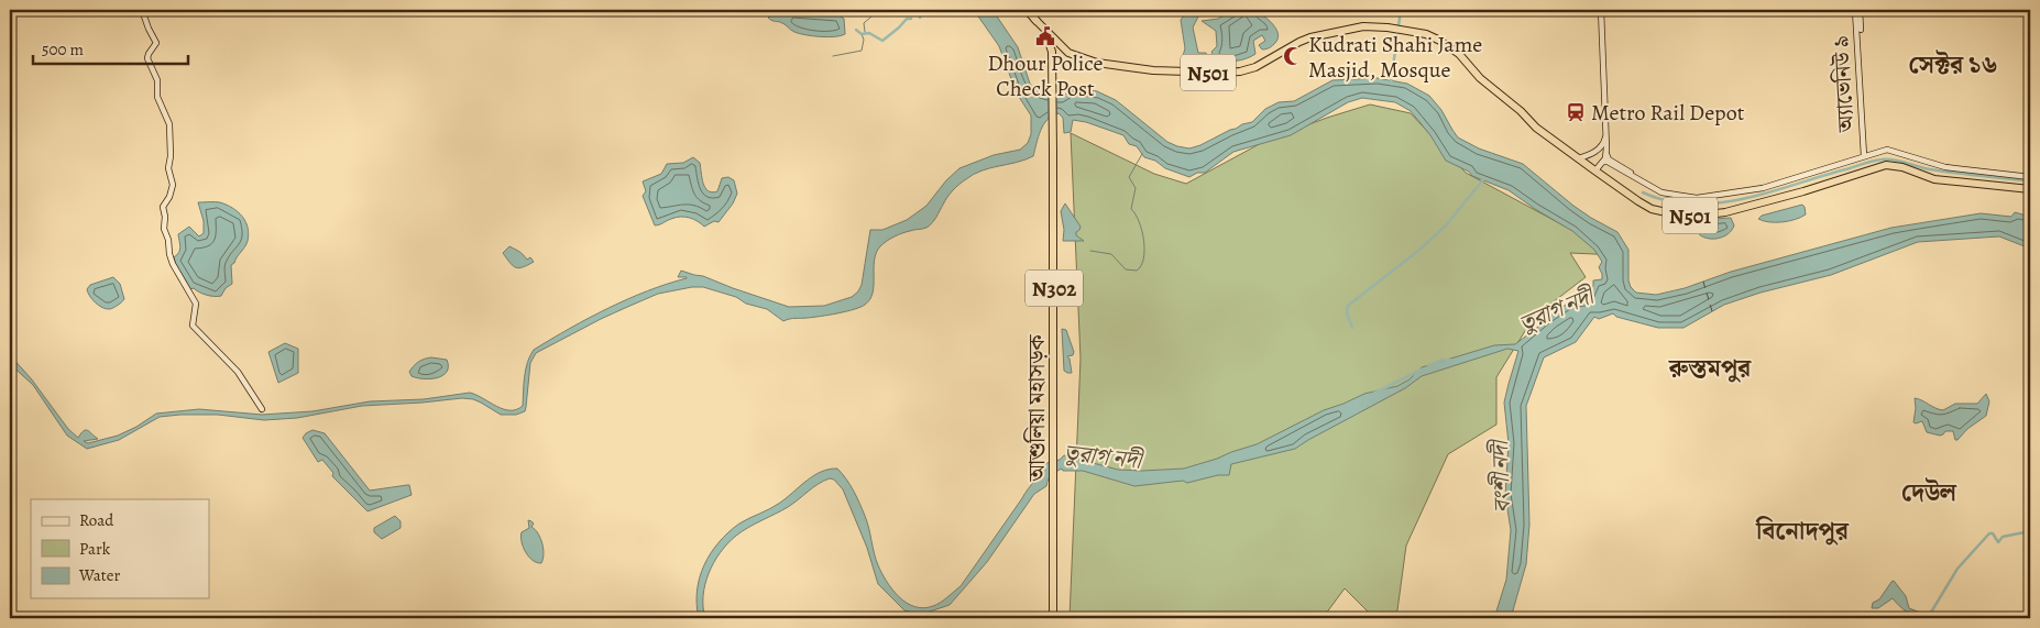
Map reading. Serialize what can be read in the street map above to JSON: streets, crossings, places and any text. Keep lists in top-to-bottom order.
{
  "streets": {
    "highway": ["N501", "N302", "আশুলিয়া মহাসড়ক"],
    "street": ["অ্যাভেনিউ ৯"]
  },
  "crossings": [
    ["N501", "N302"],
    ["N501", "আশুলিয়া মহাসড়ক"],
    ["N302", "আশুলিয়া মহাসড়ক"]
  ],
  "districts": [
    "সেক্টর ১৬",
    "রুস্তমপুর",
    "দেউল",
    "বিনোদপুর"
  ],
  "water": ["তুরাগ নদী", "বংশী নদী"],
  "places": {
    "public building": ["Dhour Police Check Post"],
    "mosque": ["Kudrati Shahi Jame Masjid, Mosque"],
    "station": ["Metro Rail Depot"]
  },
  "legend": ["Road", "Park", "Water"],
  "scale_bar": "500 m"
}
